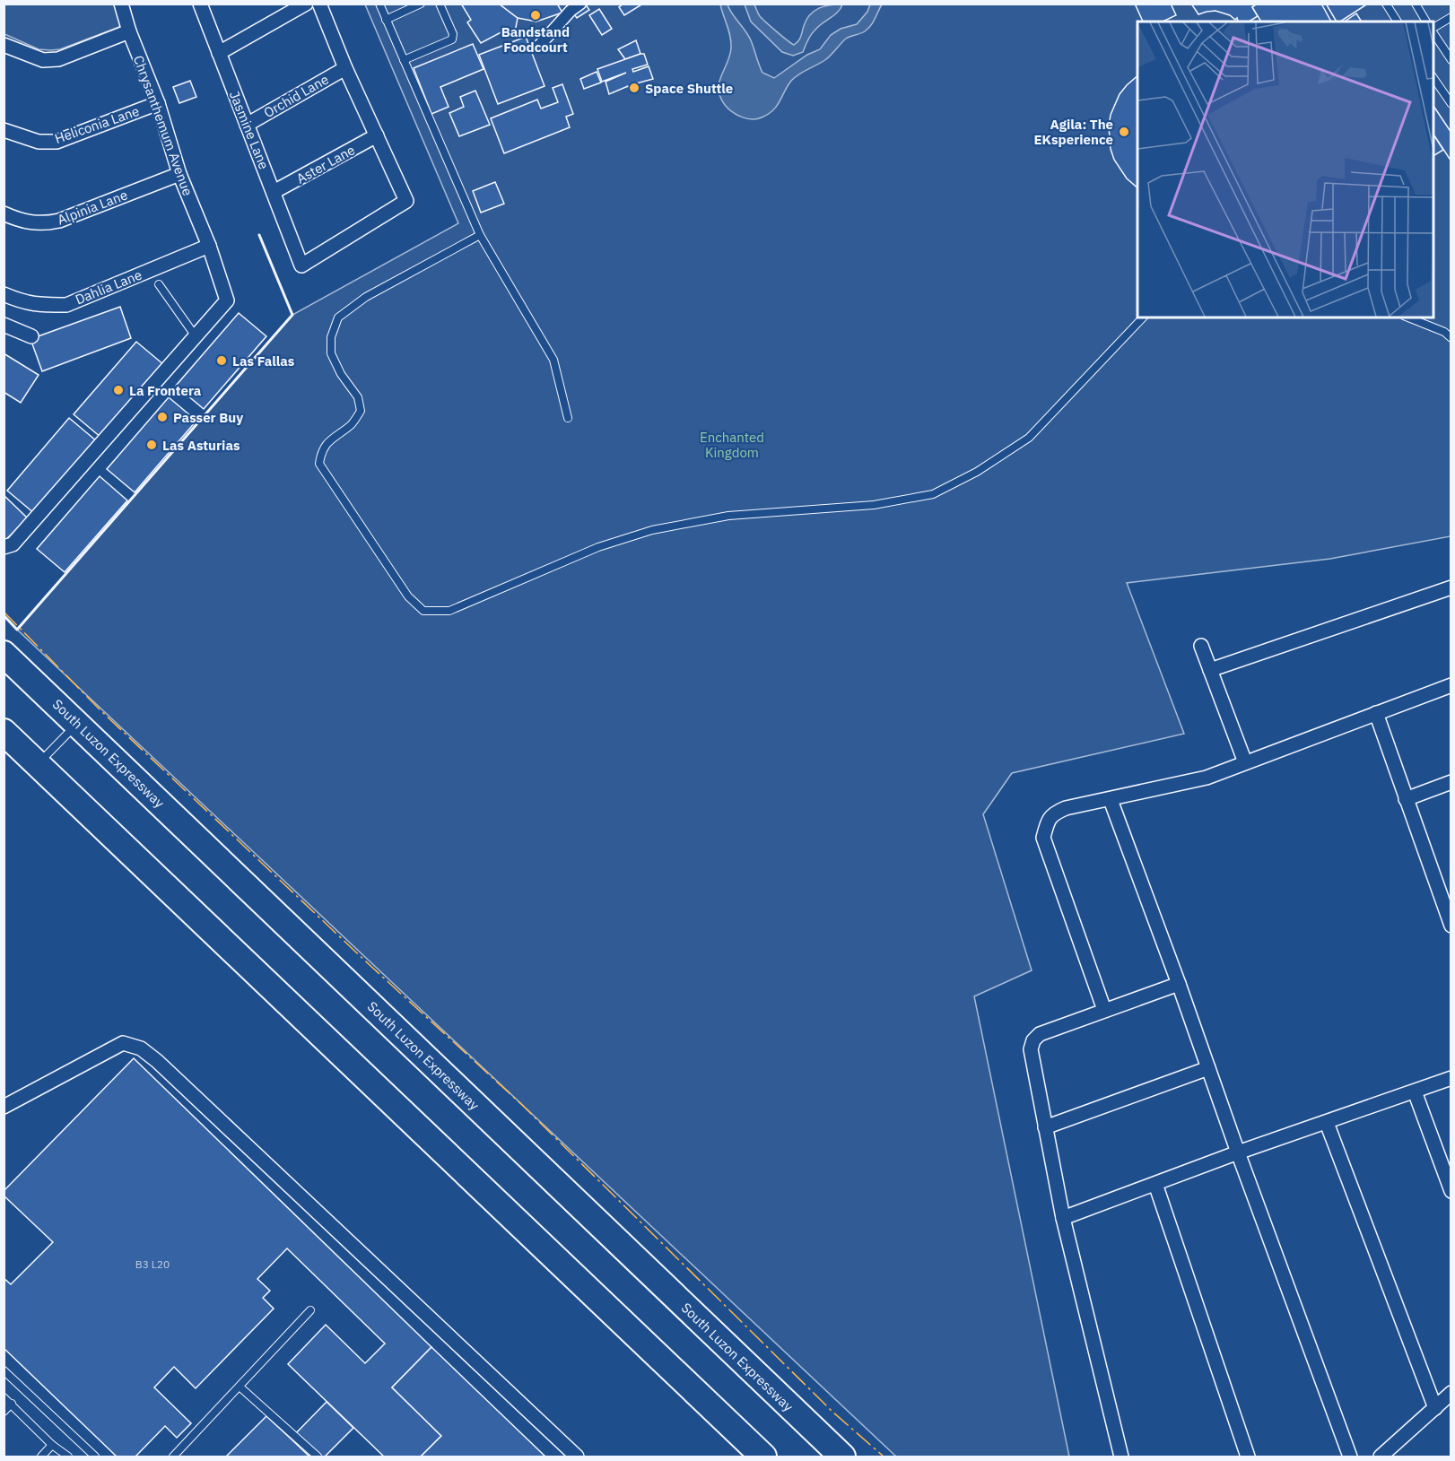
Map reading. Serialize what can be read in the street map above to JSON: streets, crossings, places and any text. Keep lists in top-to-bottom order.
{
  "streets": {
    "highway": ["South Luzon Expressway"],
    "street": [
      "Orchid Lane",
      "Heliconia Lane",
      "Chrysanthemum Avenue",
      "Jasmine Lane",
      "Aster Lane",
      "Alpinia Lane",
      "Dahlia Lane"
    ]
  },
  "crossings": [
    ["Orchid Lane", "Jasmine Lane"],
    ["Heliconia Lane", "Chrysanthemum Avenue"],
    ["Chrysanthemum Avenue", "Alpinia Lane"],
    ["Chrysanthemum Avenue", "Dahlia Lane"],
    ["Jasmine Lane", "Aster Lane"]
  ],
  "parks": ["Enchanted Kingdom"],
  "places": [
    "Bandstand Foodcourt",
    "Space Shuttle",
    "Agila: The EKsperience",
    "Las Fallas",
    "La Frontera",
    "Passer Buy",
    "Las Asturias"
  ],
  "house_numbers": ["B3 L20"]
}
